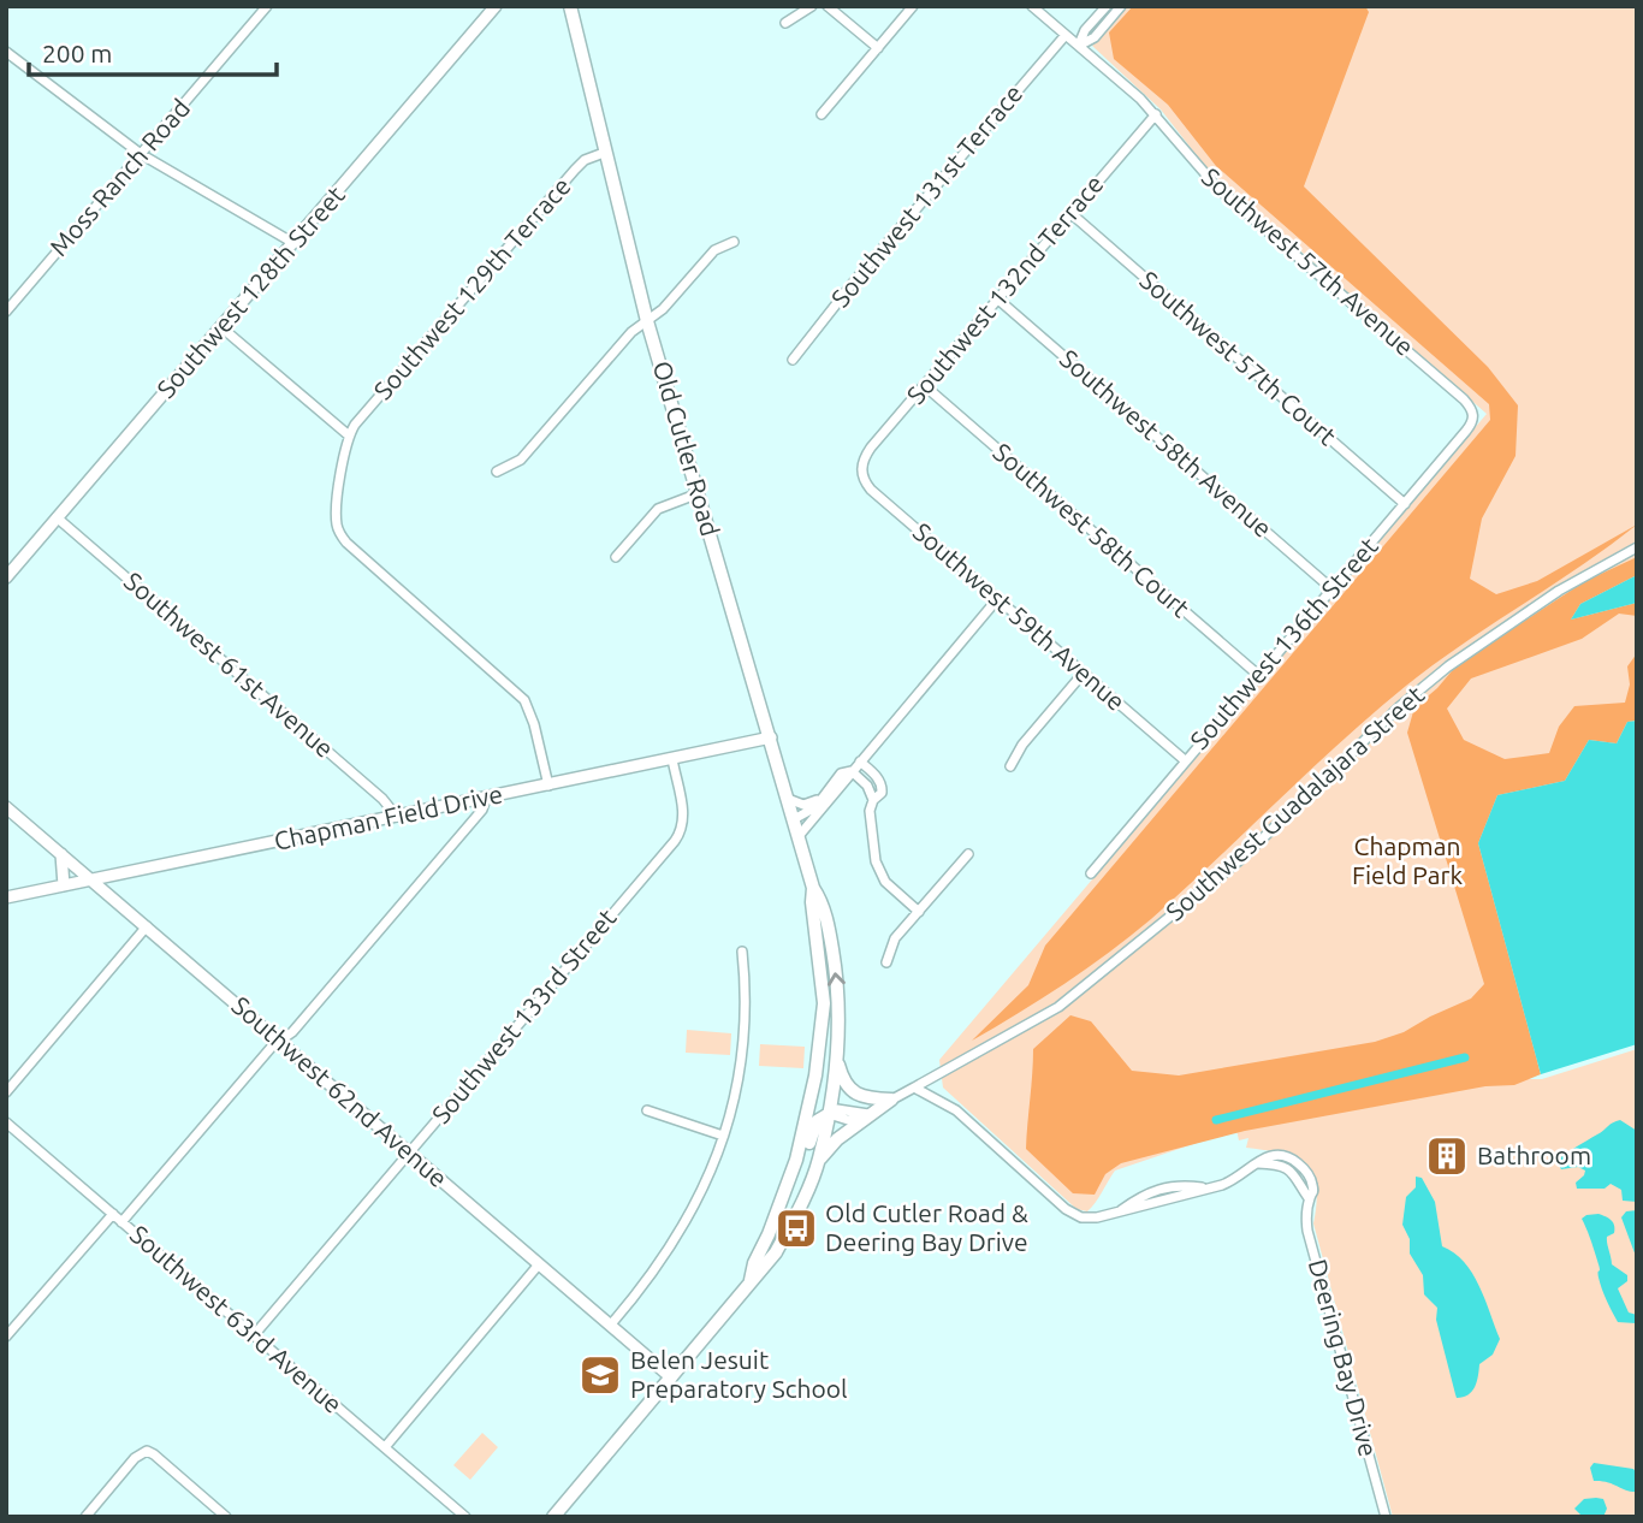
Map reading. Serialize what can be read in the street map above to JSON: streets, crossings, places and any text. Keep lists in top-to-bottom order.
{
  "streets": {
    "main road": ["Old Cutler Road"],
    "street": [
      "Moss Ranch Road",
      "Southwest 131st Terrace",
      "Southwest 57th Avenue",
      "Southwest 129th Terrace",
      "Southwest 132nd Terrace",
      "Southwest 128th Street",
      "Southwest 57th Court",
      "Southwest 58th Avenue",
      "Southwest 58th Court",
      "Southwest 59th Avenue",
      "Southwest 136th Street",
      "Southwest 61st Avenue",
      "Southwest Guadalajara Street",
      "Chapman Field Drive",
      "Southwest 133rd Street",
      "Southwest 62nd Avenue",
      "Southwest 63rd Avenue",
      "Deering Bay Drive"
    ]
  },
  "crossings": [
    ["Southwest 131st Terrace", "Southwest 57th Avenue"],
    ["Southwest 57th Avenue", "Southwest 132nd Terrace"],
    ["Southwest 57th Avenue", "Southwest 136th Street"],
    ["Southwest 129th Terrace", "Old Cutler Road"],
    ["Southwest 132nd Terrace", "Southwest 57th Court"],
    ["Southwest 132nd Terrace", "Southwest 58th Avenue"],
    ["Southwest 132nd Terrace", "Southwest 58th Court"],
    ["Southwest 132nd Terrace", "Southwest 59th Avenue"],
    ["Southwest 128th Street", "Southwest 61st Avenue"],
    ["Southwest 57th Court", "Southwest 136th Street"],
    ["Southwest 58th Avenue", "Southwest 136th Street"],
    ["Old Cutler Road", "Chapman Field Drive"],
    ["Southwest 58th Court", "Southwest 136th Street"],
    ["Southwest 59th Avenue", "Southwest 136th Street"],
    ["Southwest 61st Avenue", "Chapman Field Drive"],
    ["Southwest Guadalajara Street", "Deering Bay Drive"],
    ["Chapman Field Drive", "Southwest 133rd Street"],
    ["Chapman Field Drive", "Southwest 62nd Avenue"],
    ["Southwest 133rd Street", "Southwest 62nd Avenue"],
    ["Southwest 133rd Street", "Southwest 63rd Avenue"]
  ],
  "parks": ["Chapman Field Park"],
  "places": {
    "building": ["Bathroom"],
    "bus stop": ["Old Cutler Road & Deering Bay Drive"],
    "school or university": ["Belen Jesuit Preparatory School"]
  },
  "scale_bar": "200 m"
}
